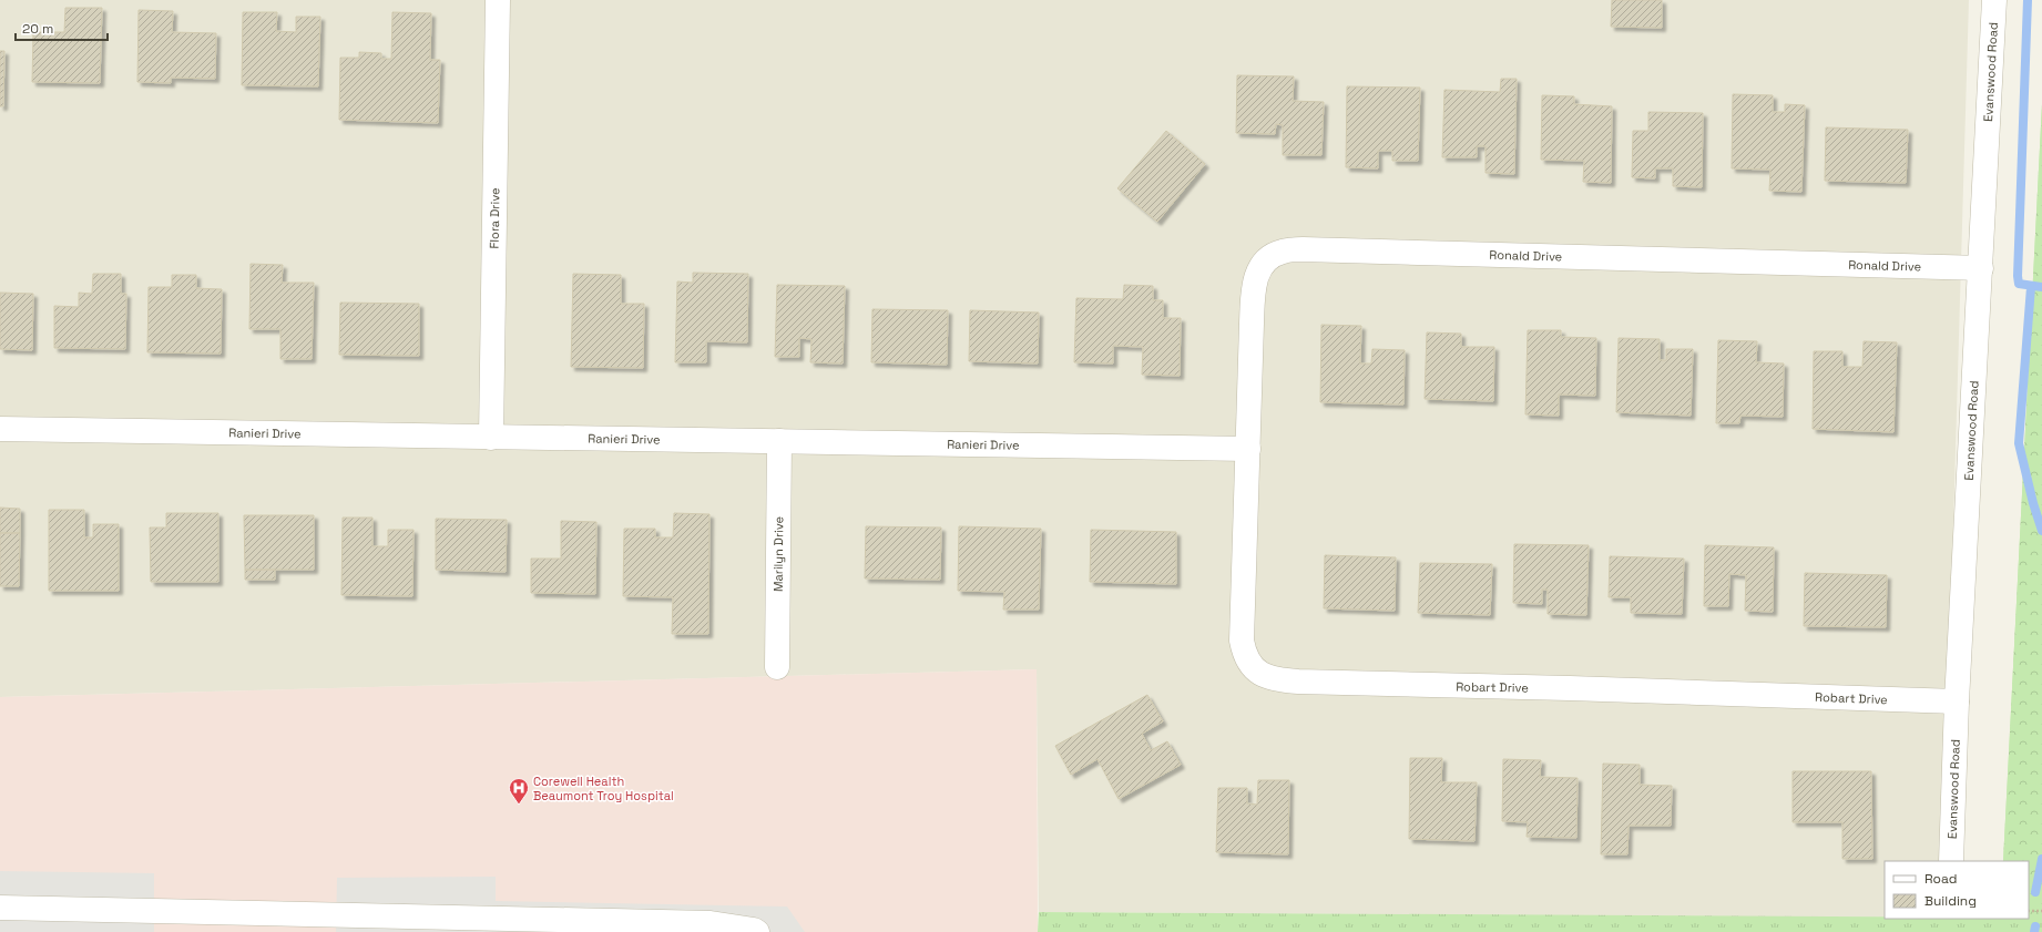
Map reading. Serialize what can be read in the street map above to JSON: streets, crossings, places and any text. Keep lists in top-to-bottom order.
{
  "streets": {
    "street": [
      "Evanswood Road",
      "Flora Drive",
      "Ronald Drive",
      "Ranieri Drive",
      "Marilyn Drive",
      "Robart Drive"
    ]
  },
  "crossings": [
    ["Evanswood Road", "Ronald Drive"],
    ["Evanswood Road", "Robart Drive"],
    ["Flora Drive", "Ranieri Drive"],
    ["Ronald Drive", "Ranieri Drive"],
    ["Ronald Drive", "Robart Drive"],
    ["Ranieri Drive", "Marilyn Drive"],
    ["Ranieri Drive", "Robart Drive"]
  ],
  "places": {
    "hospital": ["Corewell Health Beaumont Troy Hospital"]
  },
  "legend": ["Road", "Building"],
  "scale_bar": "20 m"
}
